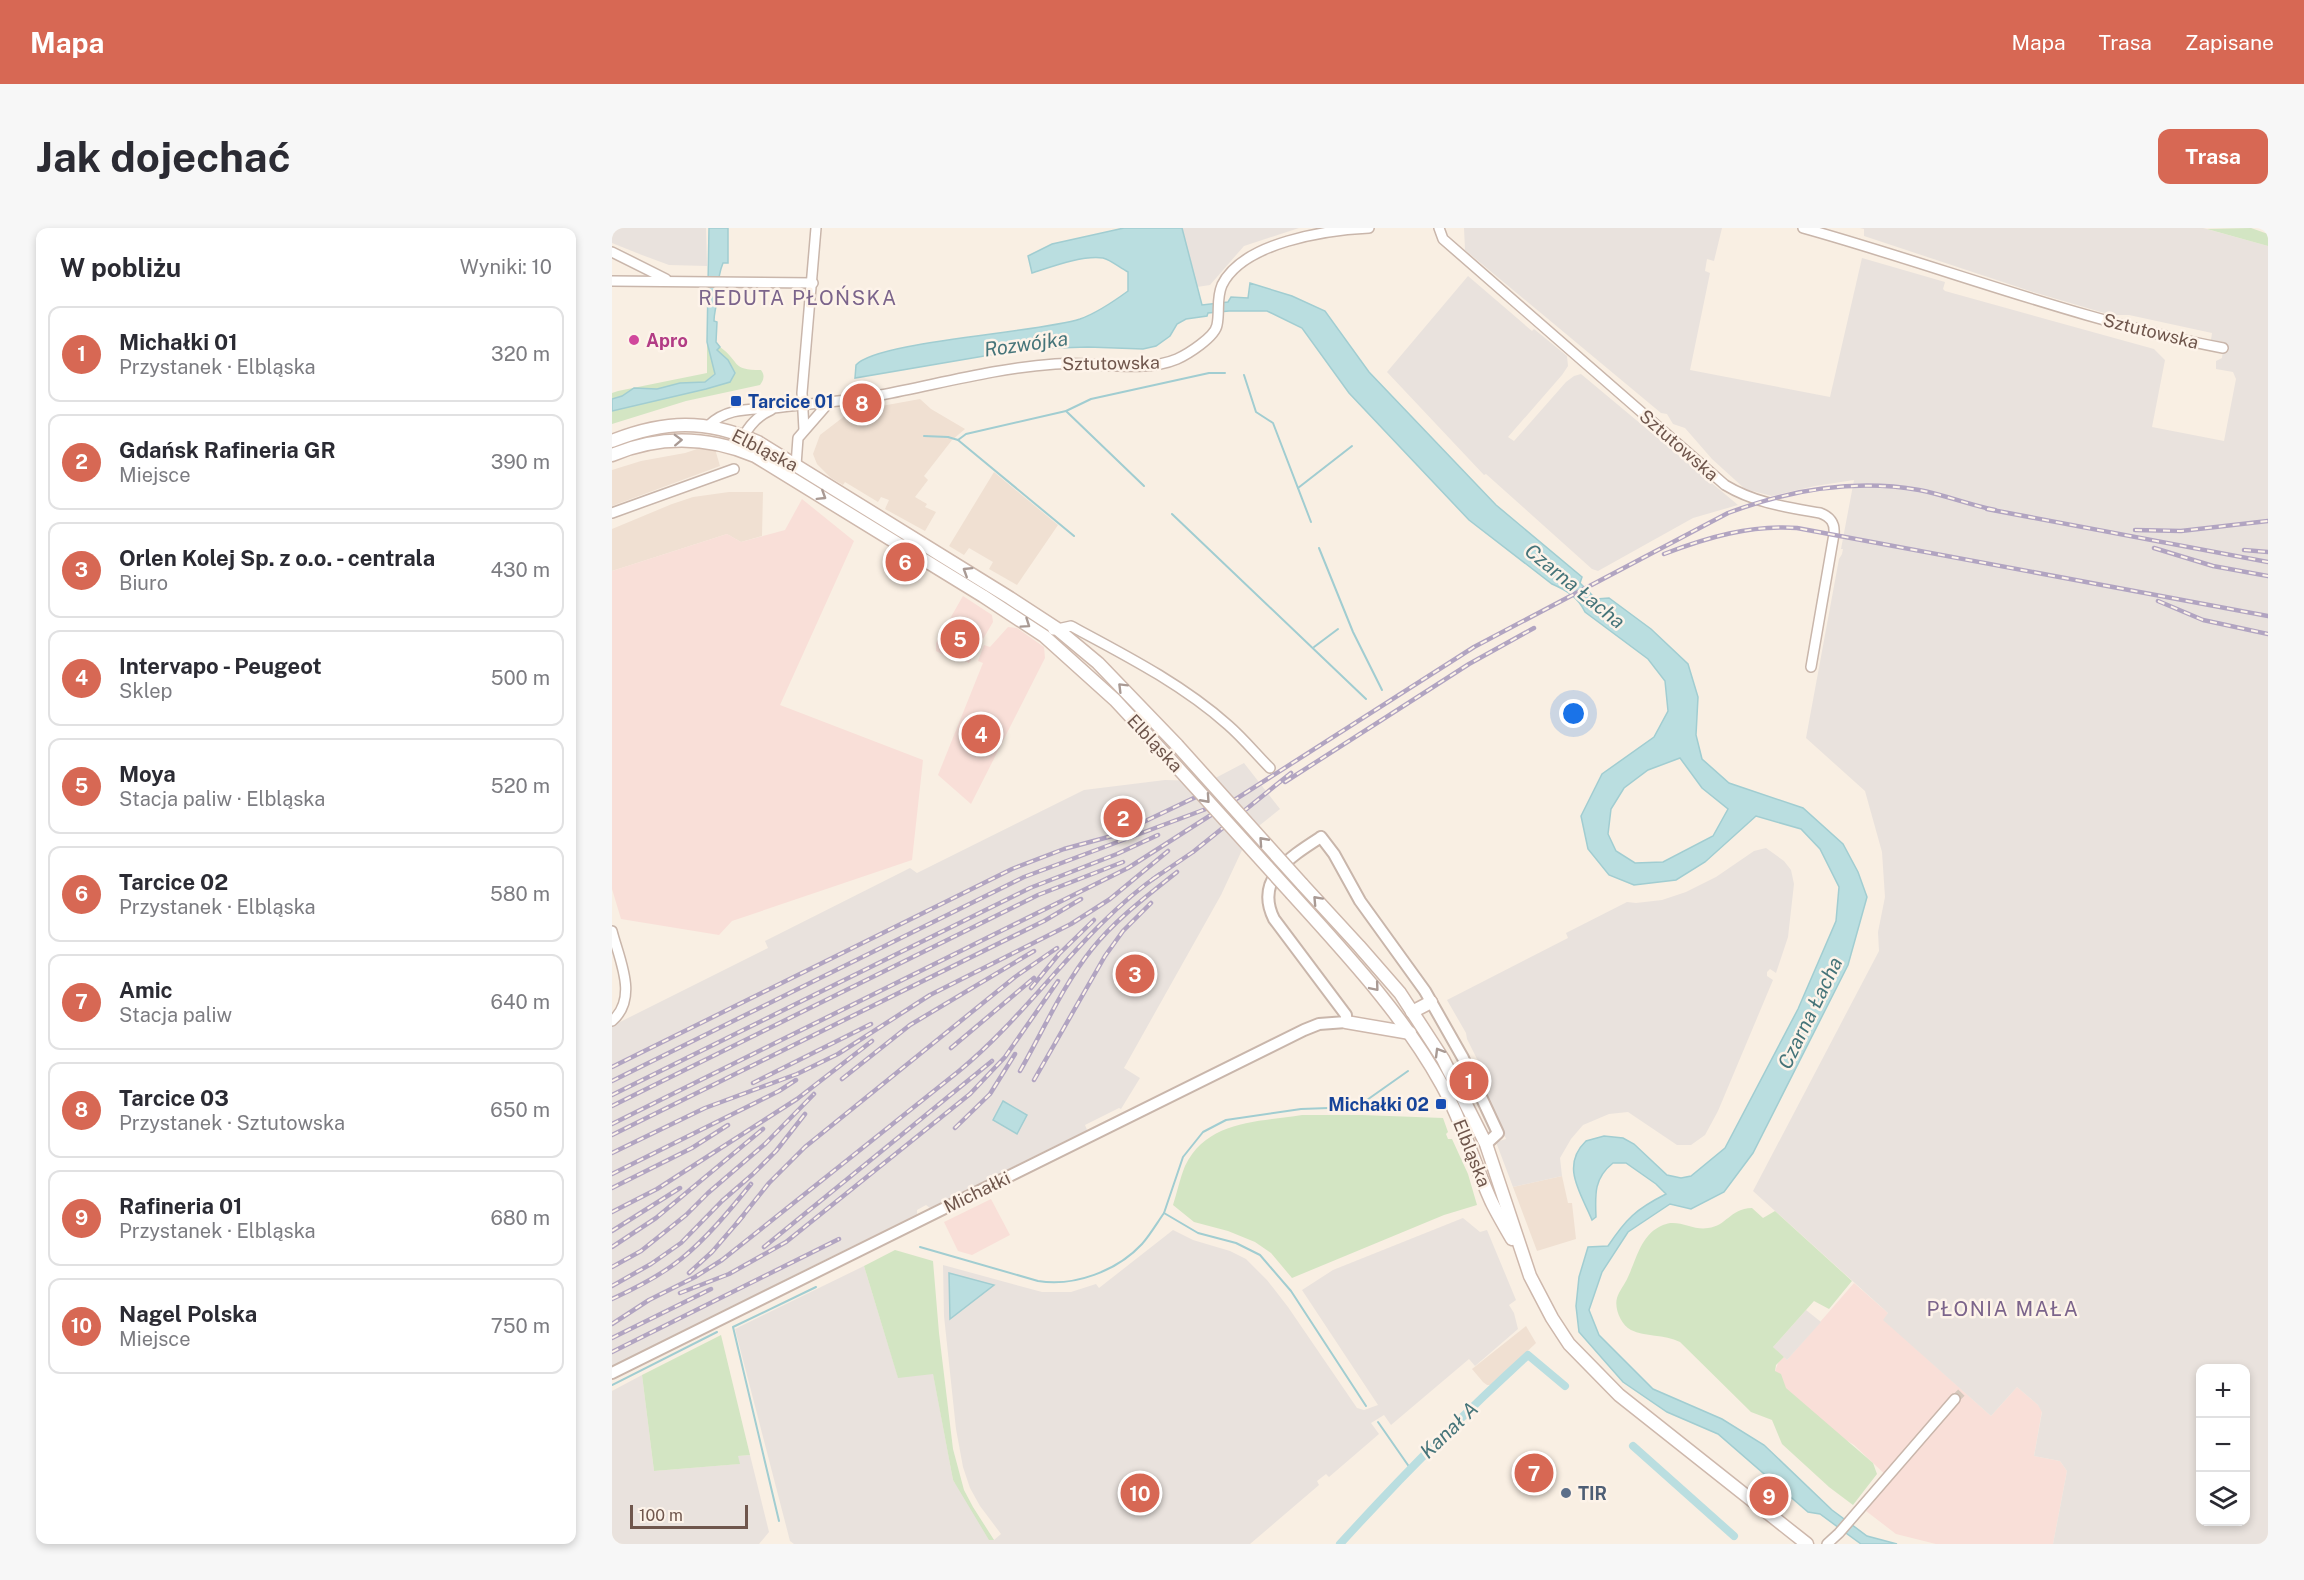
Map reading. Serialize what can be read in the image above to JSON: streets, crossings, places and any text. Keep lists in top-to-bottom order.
{
  "streets": {
    "main road": ["Elbląska"],
    "street": ["Sztutowska", "Michałki"]
  },
  "crossings": [
    ["Sztutowska", "Elbląska"],
    ["Elbląska", "Michałki"]
  ],
  "districts": ["REDUTA PŁOŃSKA", "PŁONIA MAŁA"],
  "water": ["Rozwójka", "Czarna Łacha", "Kanał A"],
  "places": {
    "other": ["Apro", "TIR"],
    "transit": ["Tarcice 01", "Michałki 02"]
  },
  "scale_bar": "100 m",
  "page": {
    "header": "Mapa",
    "nav": ["Mapa", "Trasa", "Zapisane"],
    "buttons": "Trasa",
    "title": "Jak dojechać",
    "heading": ["W pobliżu", "Wyniki: 10"],
    "list": [
      {
        "mark": "1",
        "name": "Michałki 01",
        "note": "Przystanek · Elbląska",
        "value": "320 m"
      },
      {
        "mark": "2",
        "name": "Gdańsk Rafineria GR",
        "note": "Miejsce",
        "value": "390 m"
      },
      {
        "mark": "3",
        "name": "Orlen Kolej Sp. z o.o. - centrala",
        "note": "Biuro",
        "value": "430 m"
      },
      {
        "mark": "4",
        "name": "Intervapo - Peugeot",
        "note": "Sklep",
        "value": "500 m"
      },
      {
        "mark": "5",
        "name": "Moya",
        "note": "Stacja paliw · Elbląska",
        "value": "520 m"
      },
      {
        "mark": "6",
        "name": "Tarcice 02",
        "note": "Przystanek · Elbląska",
        "value": "580 m"
      },
      {
        "mark": "7",
        "name": "Amic",
        "note": "Stacja paliw",
        "value": "640 m"
      },
      {
        "mark": "8",
        "name": "Tarcice 03",
        "note": "Przystanek · Sztutowska",
        "value": "650 m"
      },
      {
        "mark": "9",
        "name": "Rafineria 01",
        "note": "Przystanek · Elbląska",
        "value": "680 m"
      },
      {
        "mark": "10",
        "name": "Nagel Polska",
        "note": "Miejsce",
        "value": "750 m"
      }
    ],
    "pins": [
      "8",
      "6",
      "5",
      "4",
      "2",
      "3",
      "1",
      "7",
      "10",
      "9"
    ],
    "map_buttons": ["+", "−"],
    "scale": "100 m"
  }
}
